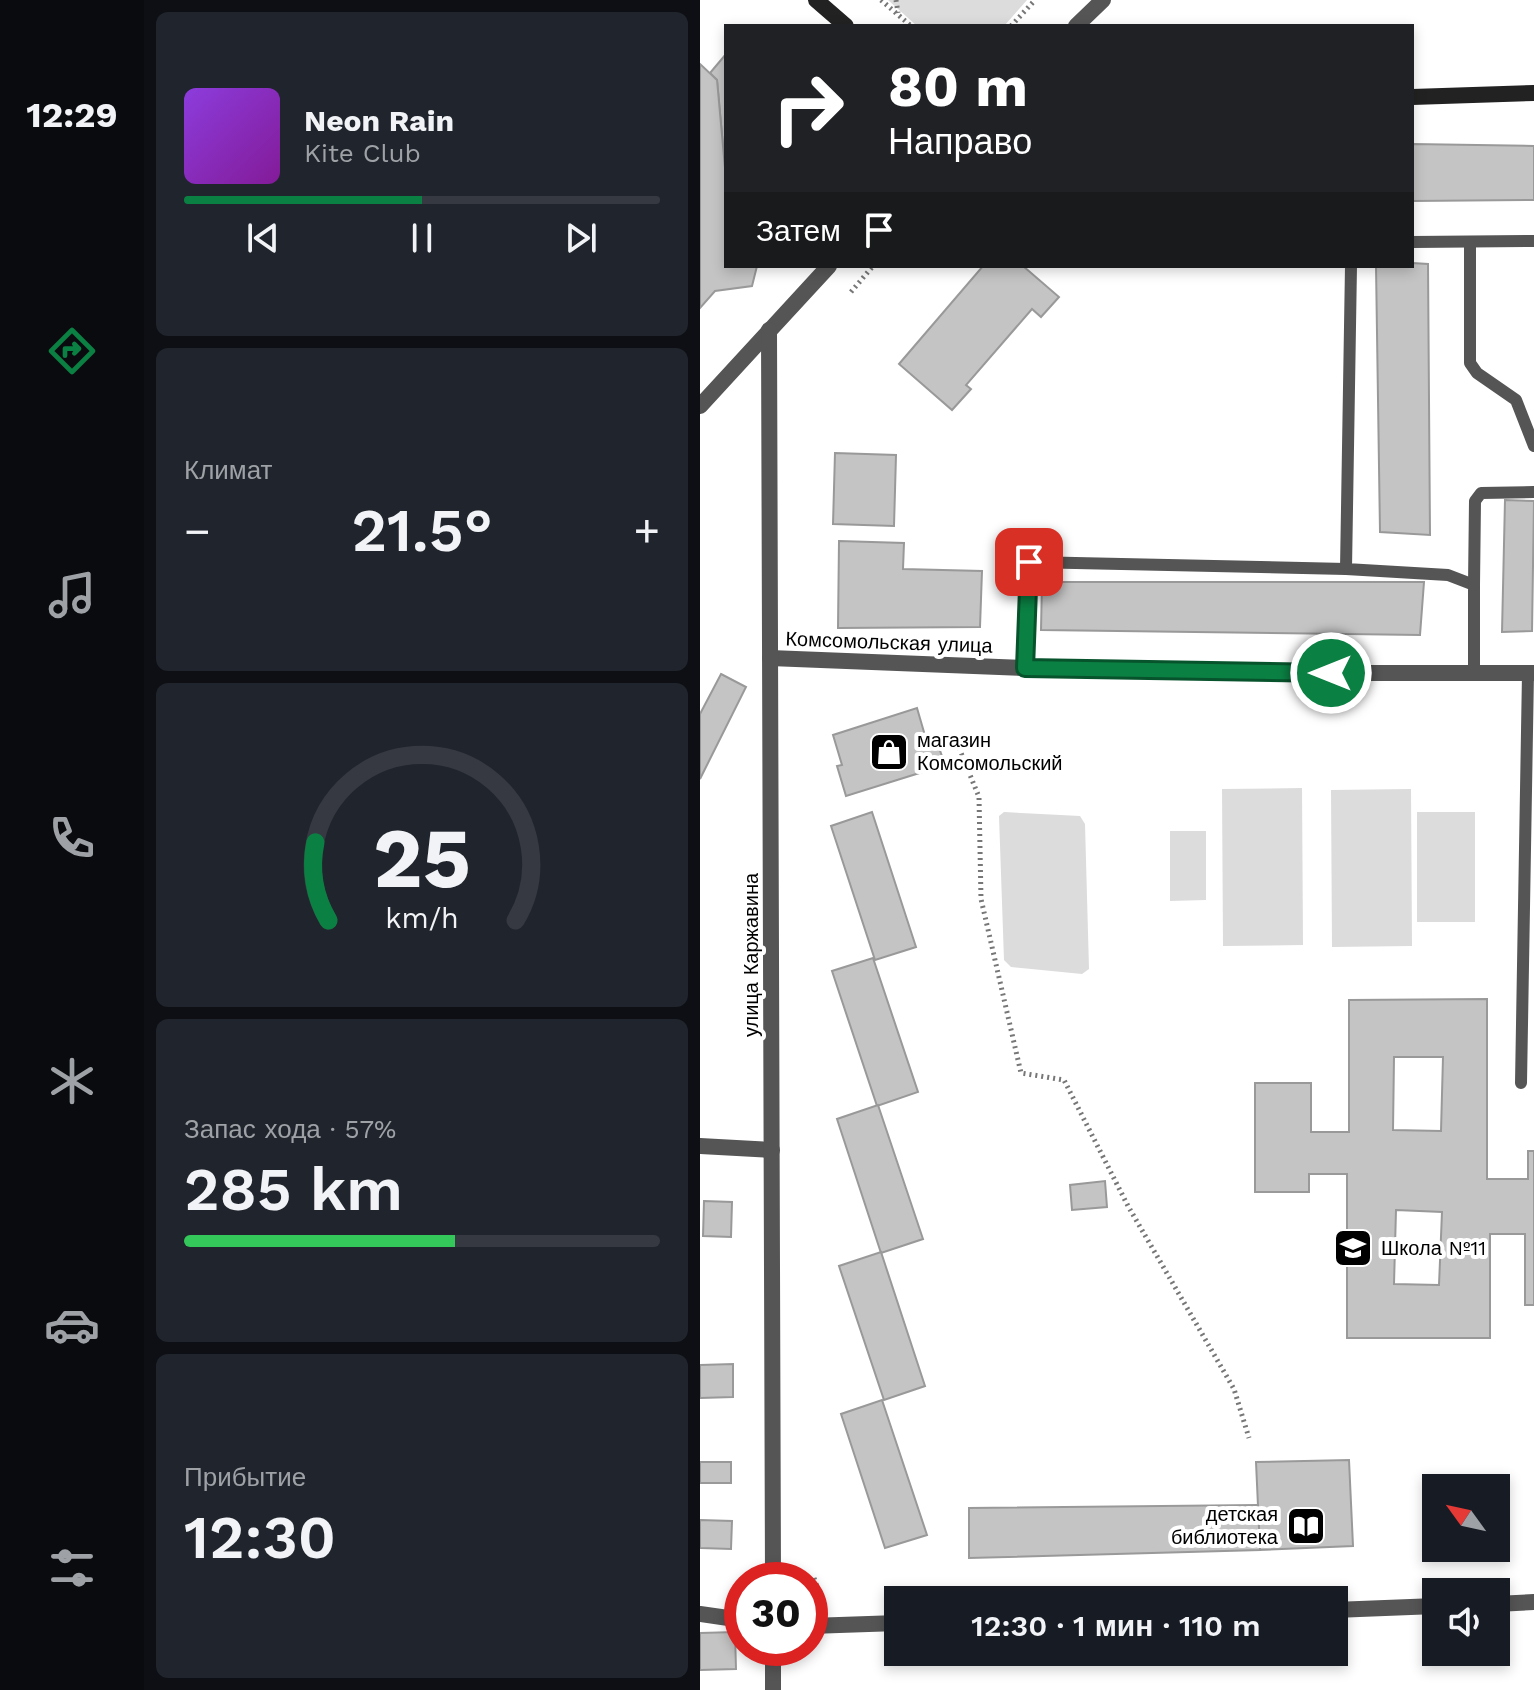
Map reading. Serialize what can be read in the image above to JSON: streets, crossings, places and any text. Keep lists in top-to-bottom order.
{
  "streets": {
    "street": ["Комсомольская улица", "улица Каржавина"]
  },
  "crossings": [
    ["Комсомольская улица", "улица Каржавина"]
  ],
  "places": {
    "shop": ["магазин Комсомольский"],
    "school or university": ["Школа №11"],
    "library": ["детская библиотека"]
  },
  "north": "top left",
  "page": {
    "tabs": "12:29",
    "turn": ["80 m", "Направо"],
    "song": ["Neon Rain", "Kite Club"],
    "then": "Затем",
    "tile": [
      "Климат",
      ["Запас хода · 57%", "285 km"],
      ["Прибытие", "12:30"]
    ],
    "heat": ["−", "21.5°", "+"],
    "limit": "30",
    "trip": "12:30 · 1 мин · 110 m",
    "gauge": ["25", "km/h"]
  }
}
